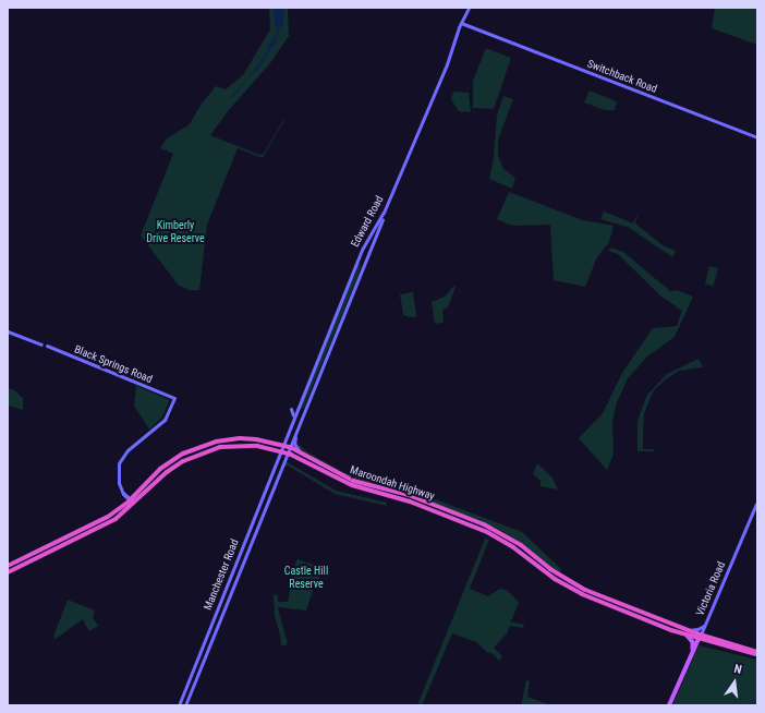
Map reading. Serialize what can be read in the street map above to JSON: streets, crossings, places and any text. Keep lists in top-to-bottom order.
{
  "streets": {
    "highway": ["Maroondah Highway"],
    "main road": [
      "Switchback Road",
      "Edward Road",
      "Black Springs Road",
      "Manchester Road",
      "Victoria Road"
    ]
  },
  "crossings": [
    ["Switchback Road", "Edward Road"],
    ["Edward Road", "Maroondah Highway"],
    ["Edward Road", "Manchester Road"],
    ["Maroondah Highway", "Manchester Road"],
    ["Maroondah Highway", "Victoria Road"]
  ],
  "parks": ["Kimberly Drive Reserve", "Castle Hill Reserve"],
  "north": "top"
}
